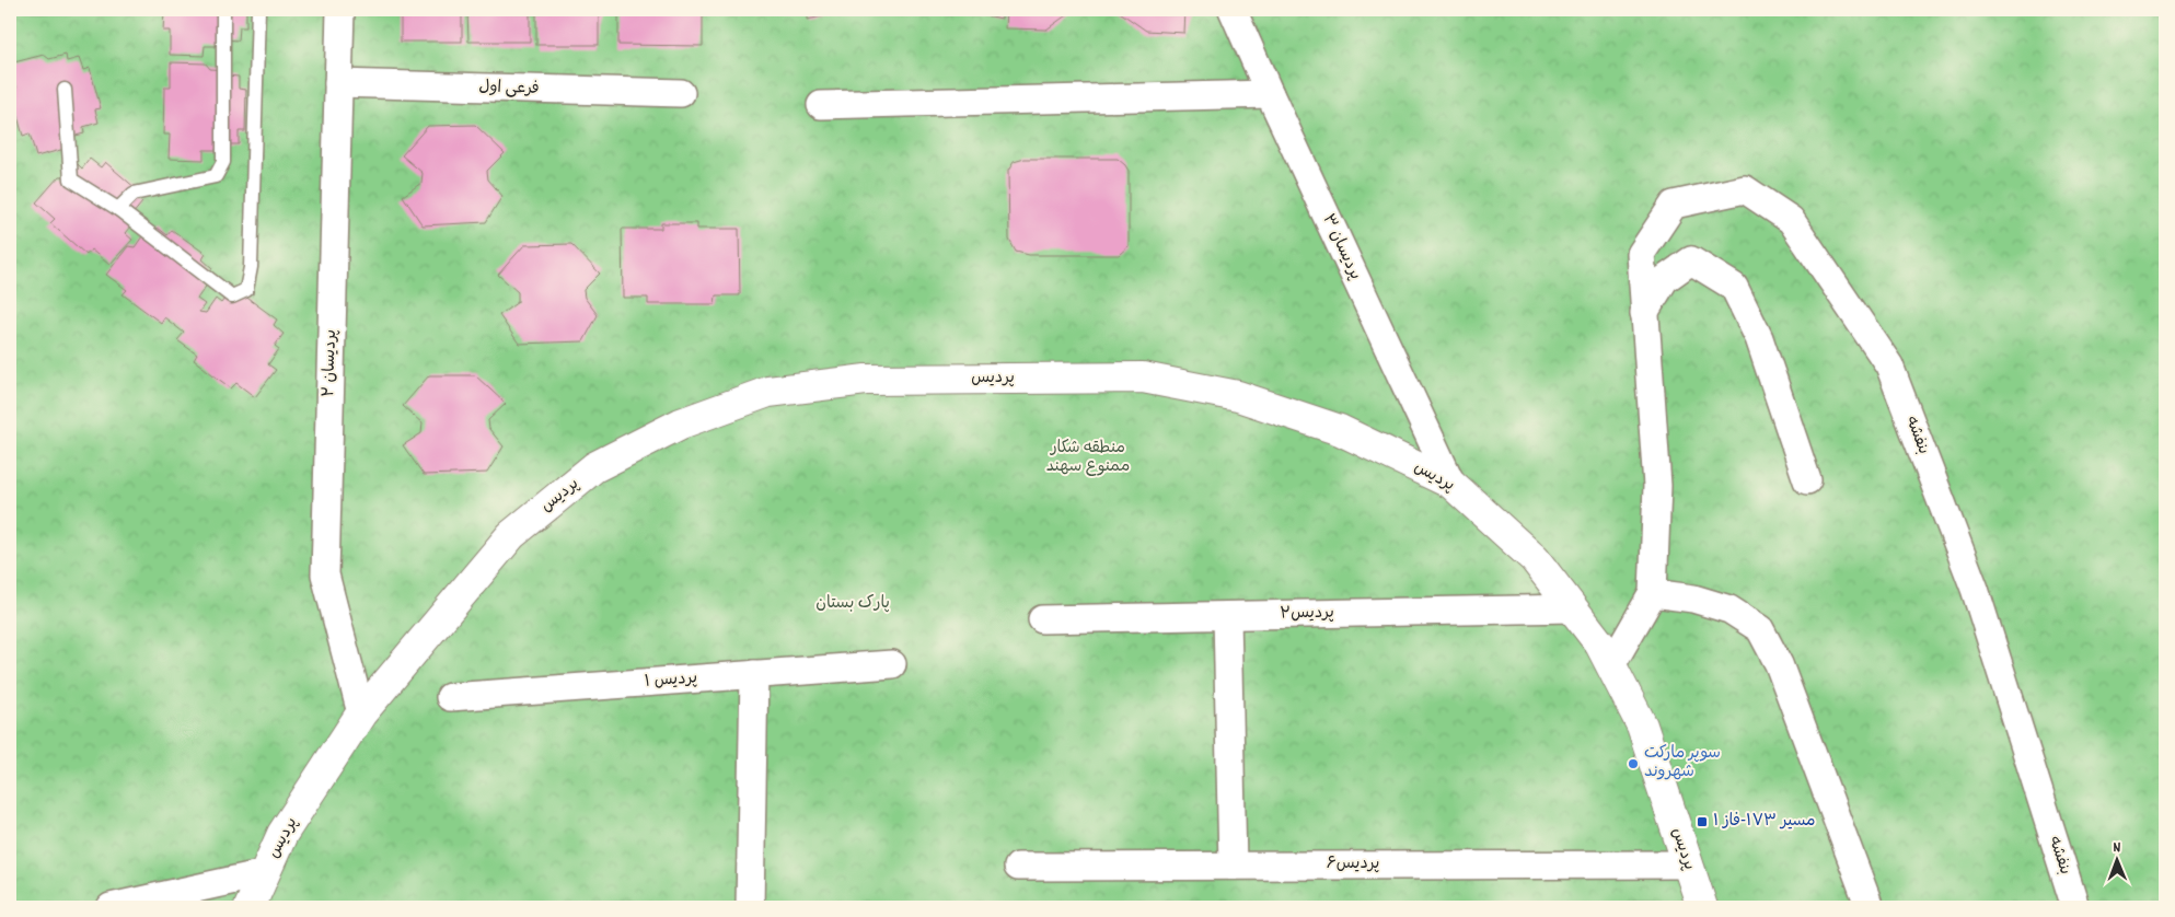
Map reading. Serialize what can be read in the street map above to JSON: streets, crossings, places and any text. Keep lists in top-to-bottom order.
{
  "streets": {
    "street": [
      "فرعی اول",
      "پردیسان ۳",
      "پردیسان ۲",
      "پردیس",
      "بنفشه",
      "پردیس۲",
      "پردیس ۱",
      "پردیس۶"
    ]
  },
  "crossings": [
    ["فرعی اول", "پردیسان ۲"],
    ["پردیسان ۳", "پردیس"],
    ["پردیسان ۲", "پردیس"],
    ["پردیس", "بنفشه"],
    ["پردیس", "پردیس۲"],
    ["پردیس", "پردیس۶"]
  ],
  "parks": ["منطقه شکار ممنوع سهند", "پارک بستان"],
  "places": {
    "other": ["سوپر مارکت شهروند"],
    "transit": ["مسیر ۱۷۳-فاز ۱"]
  },
  "north": "top"
}
